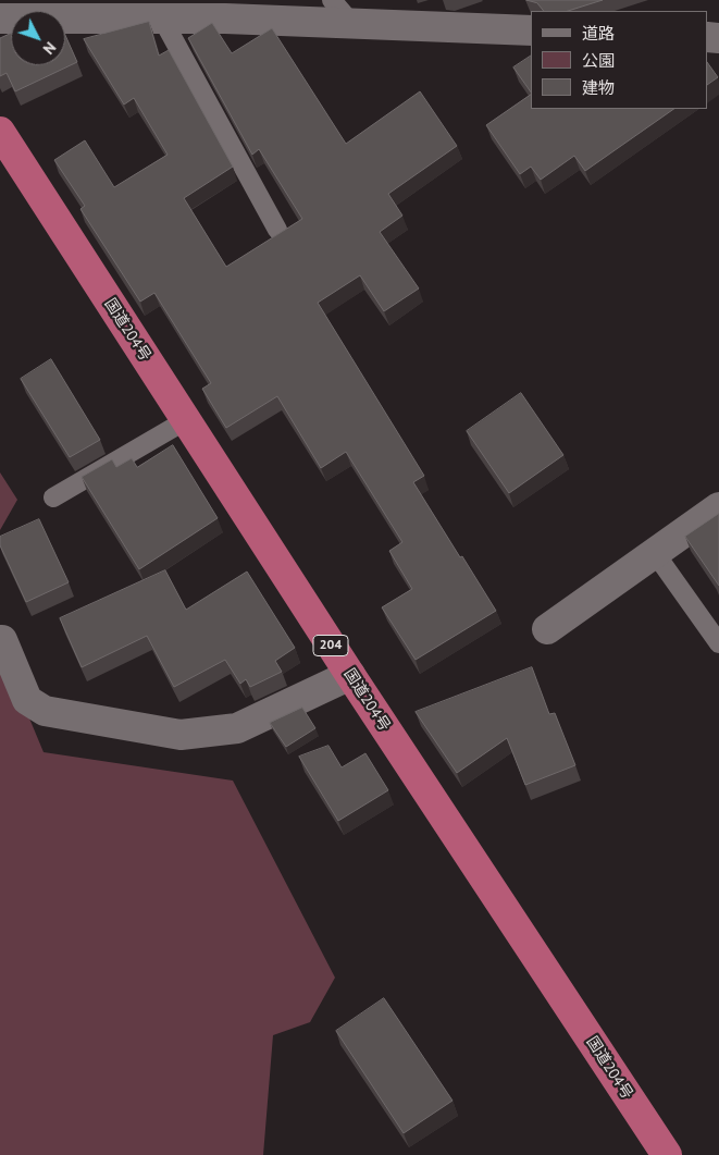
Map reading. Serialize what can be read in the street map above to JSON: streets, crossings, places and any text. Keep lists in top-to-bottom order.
{
  "streets": {
    "highway": ["国道204号", "204"]
  },
  "legend": ["道路", "公園", "建物"],
  "north": "bottom right"
}
